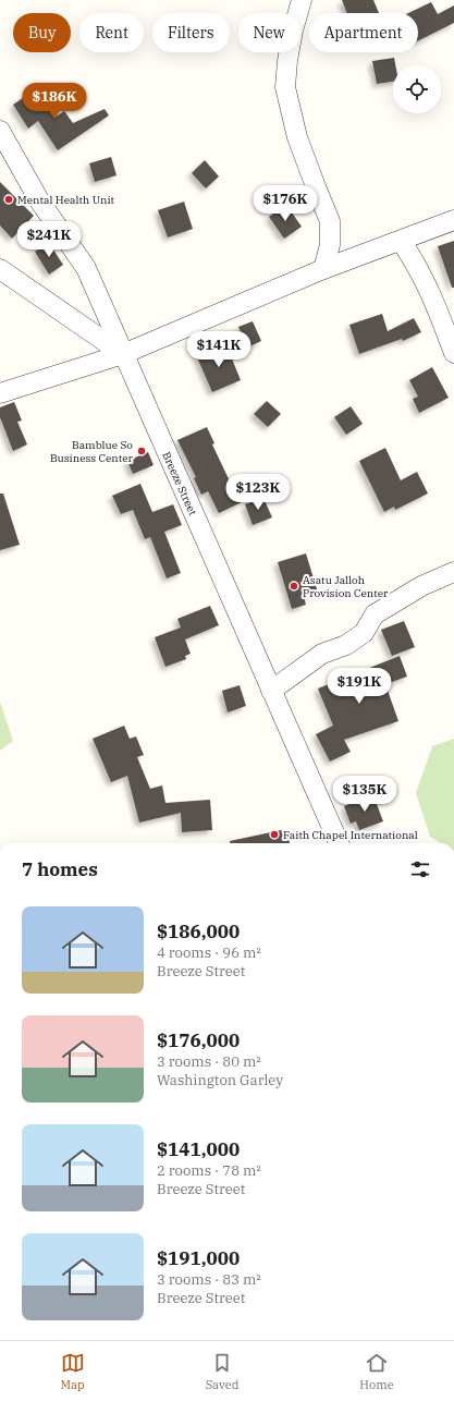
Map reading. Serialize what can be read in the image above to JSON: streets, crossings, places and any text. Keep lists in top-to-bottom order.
{
  "streets": {
    "street": ["Breeze Street"]
  },
  "places": [
    "Mental Health Unit",
    "Bamblue So Business Center",
    "Asatu Jalloh Provision Center",
    "Faith Chapel International"
  ],
  "page": {
    "chip": [
      "Buy",
      "Rent",
      "Filters",
      "New",
      "Apartment"
    ],
    "price": [
      "$186K",
      "$176K",
      "$241K",
      "$141K",
      "$123K",
      "$191K",
      "$135K"
    ],
    "heading": "7 homes",
    "list": [
      {
        "name": "$186,000",
        "note": "4 rooms · 96 m² · Breeze Street"
      },
      {
        "name": "$176,000",
        "note": "3 rooms · 80 m² · Washington Garley"
      },
      {
        "name": "$141,000",
        "note": "2 rooms · 78 m² · Breeze Street"
      },
      {
        "name": "$191,000",
        "note": "3 rooms · 83 m² · Breeze Street"
      }
    ],
    "tabs": ["Map", "Saved", "Home"]
  }
}
